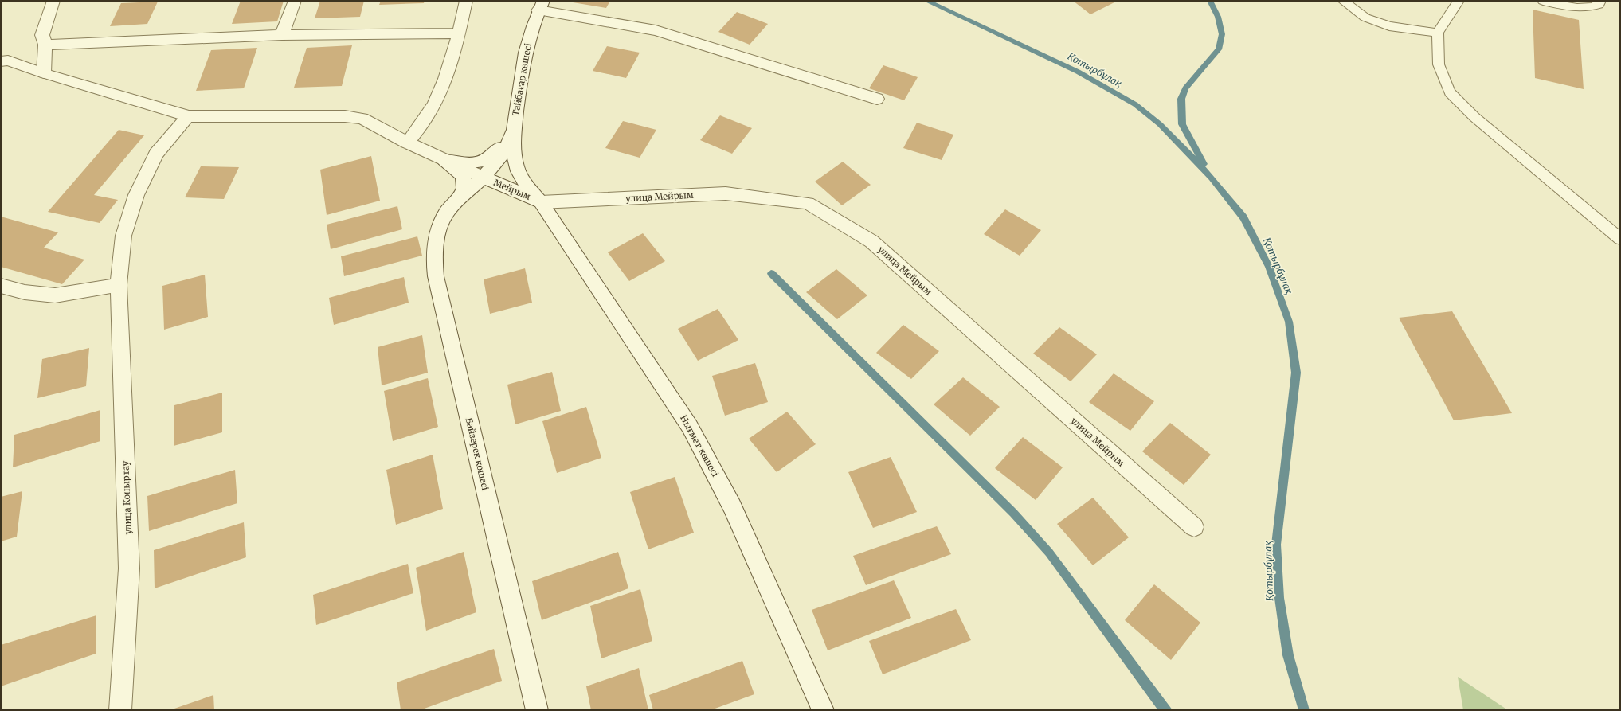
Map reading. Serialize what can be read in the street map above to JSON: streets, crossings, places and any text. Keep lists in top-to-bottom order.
{
  "streets": {
    "street": [
      "Тайбағар көшесі",
      "Мейрым",
      "улица Мейрым",
      "Нығмет көшесі",
      "Байзерек көшесі",
      "улица Коныртау"
    ]
  },
  "crossings": [
    ["Тайбағар көшесі", "Нығмет көшесі"],
    ["Мейрым", "улица Мейрым"],
    ["Мейрым", "Нығмет көшесі"],
    ["улица Мейрым", "Нығмет көшесі"]
  ],
  "water": ["Қотырбұлақ"]
}
